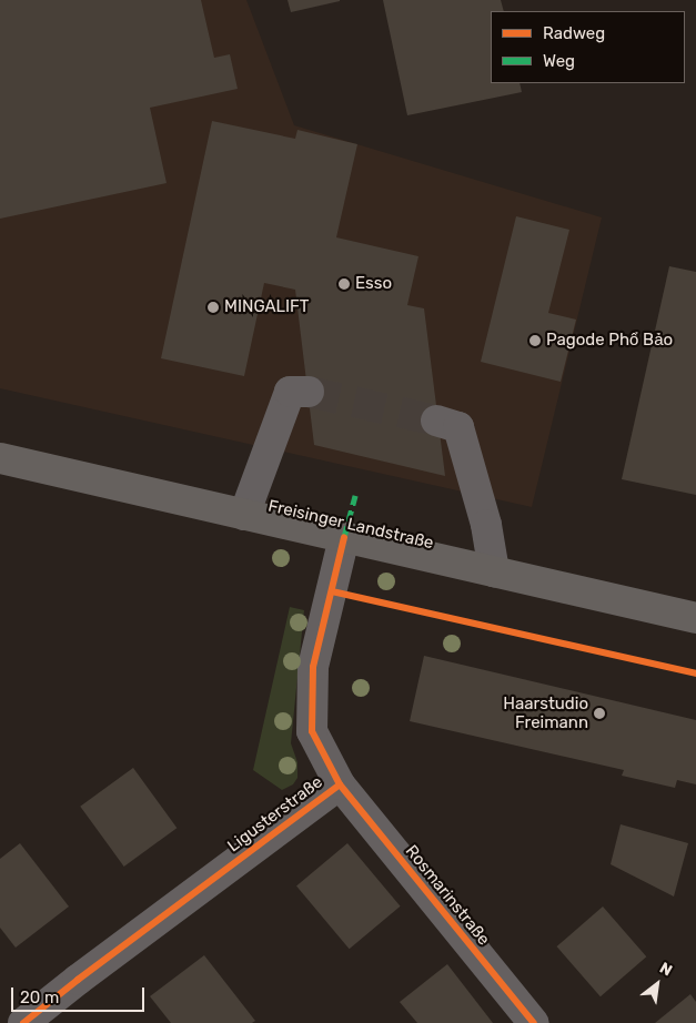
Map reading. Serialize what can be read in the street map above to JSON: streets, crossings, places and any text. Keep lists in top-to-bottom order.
{
  "streets": {
    "main road": ["Freisinger Landstraße"],
    "street": ["Ligusterstraße", "Rosmarinstraße"]
  },
  "crossings": [
    ["Freisinger Landstraße", "Ligusterstraße"],
    ["Ligusterstraße", "Rosmarinstraße"]
  ],
  "places": [
    "Esso",
    "MINGALIFT",
    "Pagode Phổ Bảo",
    "Haarstudio Freimann"
  ],
  "legend": ["Radweg", "Weg"],
  "scale_bar": "20 m",
  "north": "top right"
}
